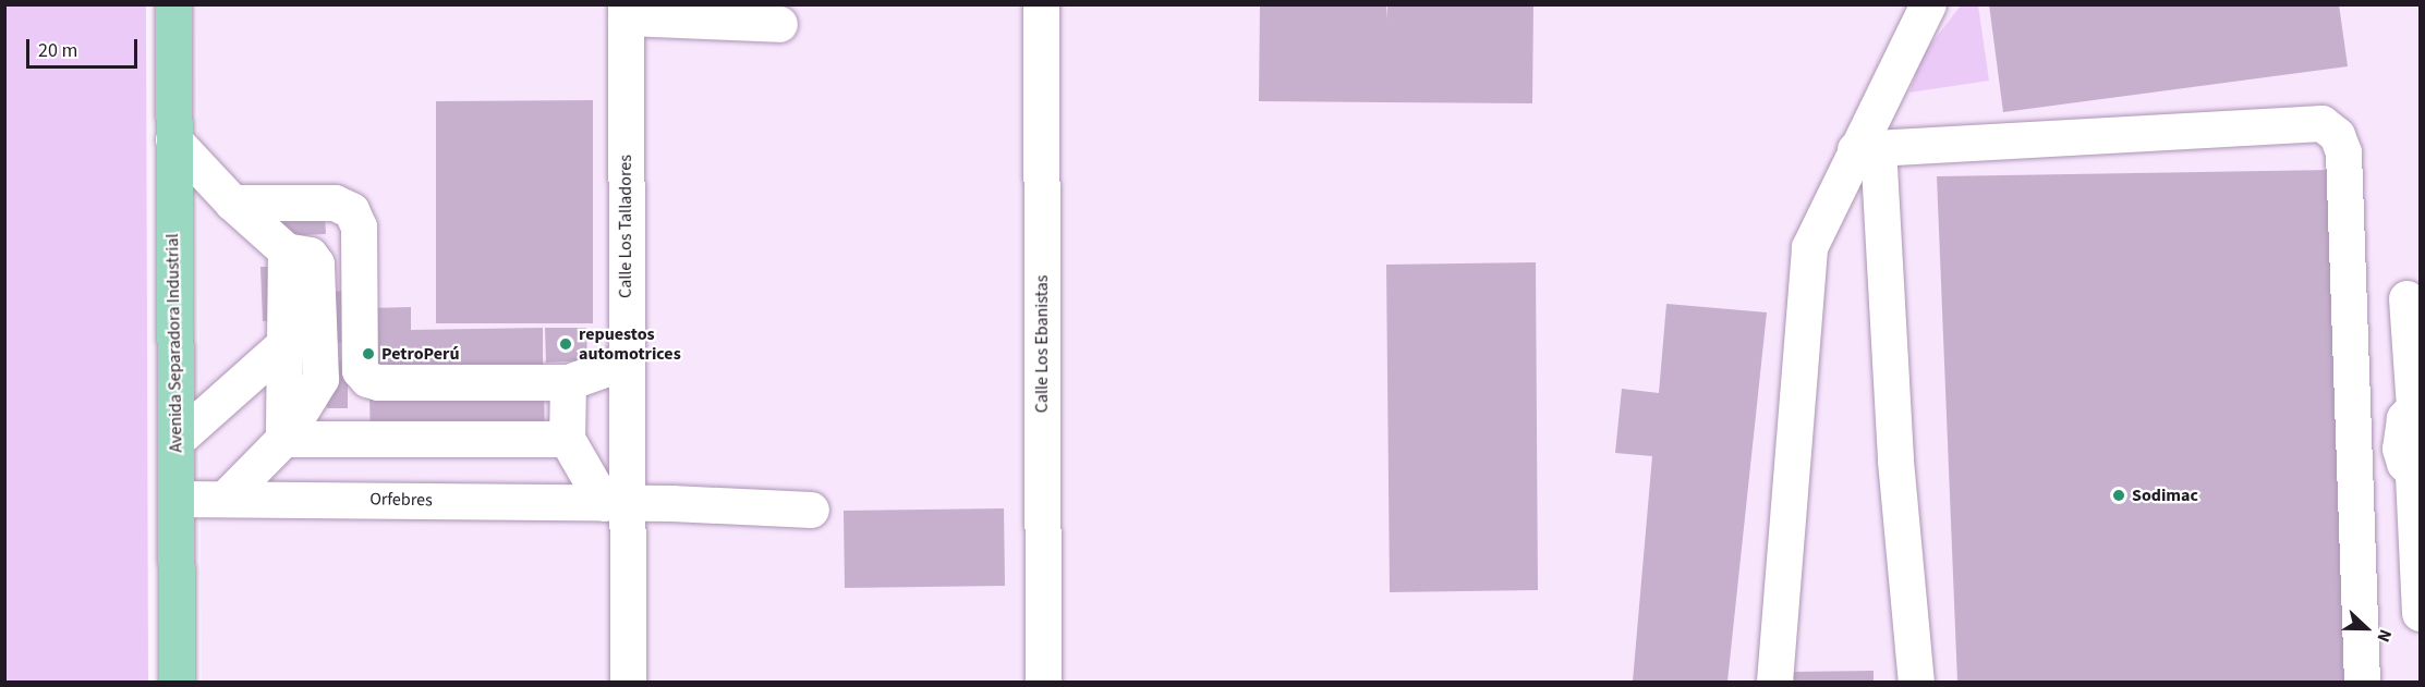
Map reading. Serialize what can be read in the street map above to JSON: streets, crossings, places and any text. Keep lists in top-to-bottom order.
{
  "streets": {
    "main road": ["Avenida Separadora Industrial"],
    "street": ["Calle Los Talladores", "Calle Los Ebanistas", "Orfebres"]
  },
  "crossings": [
    ["Calle Los Talladores", "Orfebres"],
    ["Avenida Separadora Industrial", "Orfebres"]
  ],
  "places": ["repuestos automotrices", "PetroPerú", "Sodimac"],
  "scale_bar": "20 m",
  "north": "right"
}
